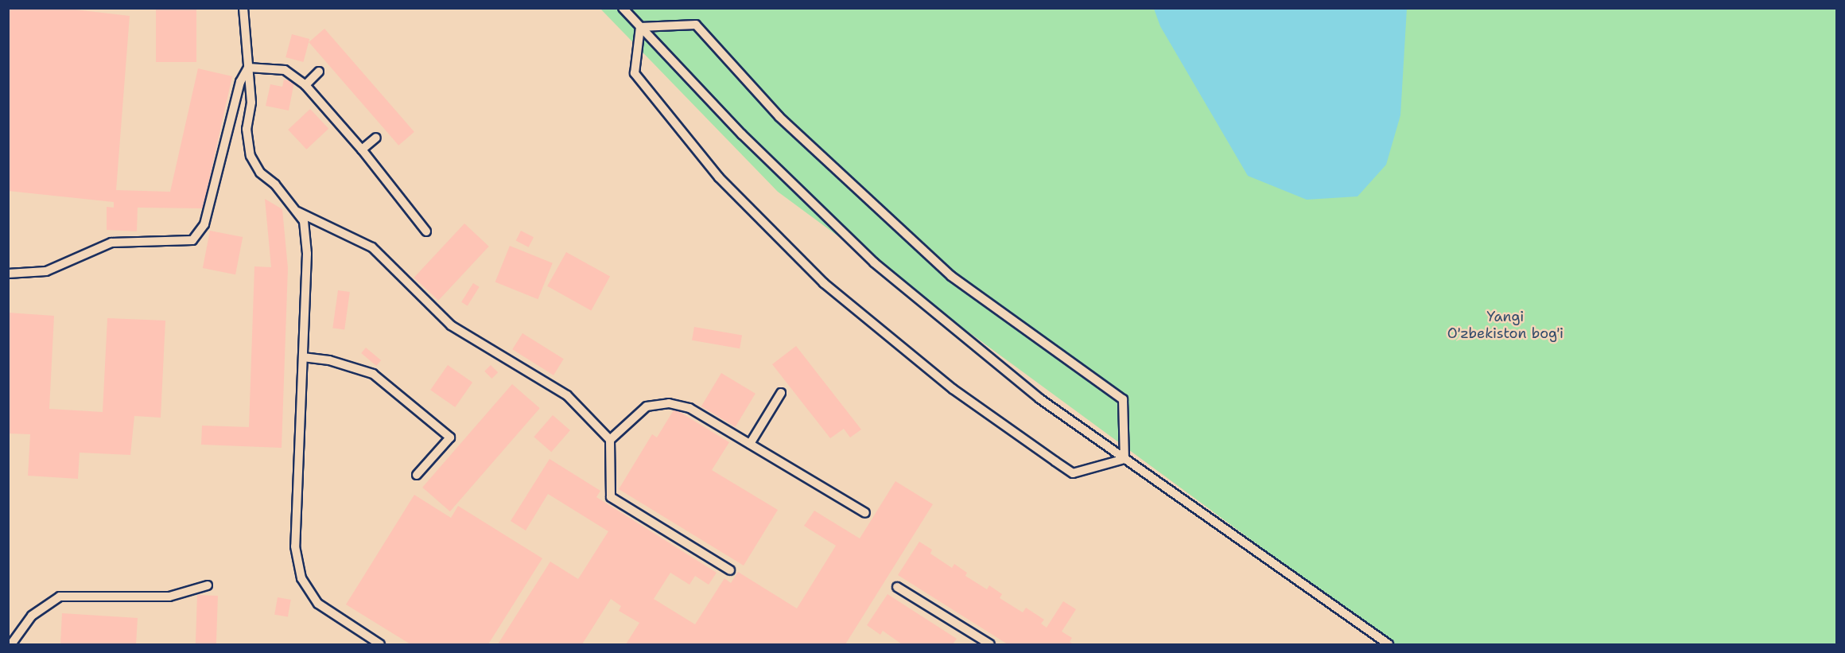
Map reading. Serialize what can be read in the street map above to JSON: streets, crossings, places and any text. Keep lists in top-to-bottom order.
{
  "parks": ["Yangi O'zbekiston bog'i"]
}
